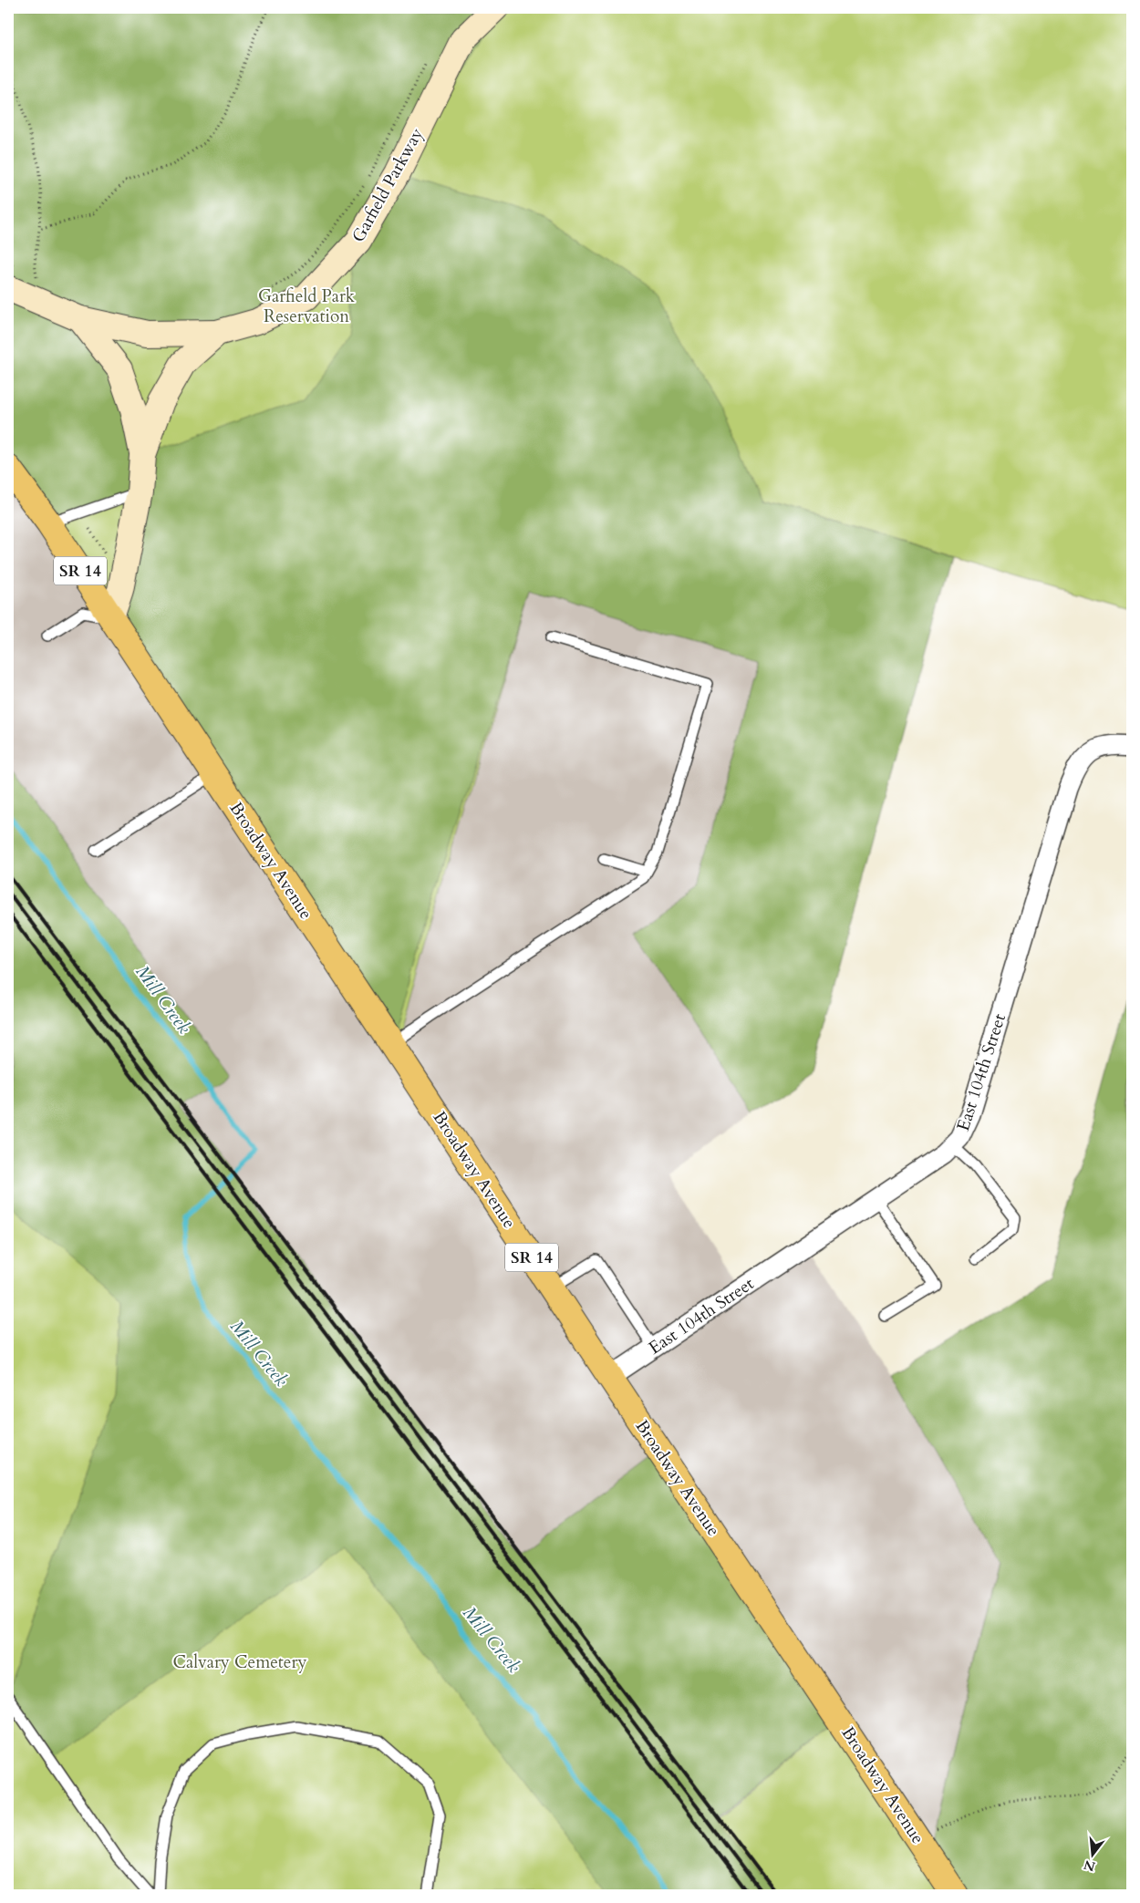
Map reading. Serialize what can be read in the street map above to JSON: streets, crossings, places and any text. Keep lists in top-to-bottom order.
{
  "streets": {
    "main road": ["SR 14", "Broadway Avenue"],
    "street": ["Garfield Parkway", "East 104th Street"]
  },
  "crossings": [
    ["Garfield Parkway", "Broadway Avenue"],
    ["Broadway Avenue", "East 104th Street"]
  ],
  "water": ["Mill Creek"],
  "parks": ["Garfield Park Reservation", "Calvary Cemetery"],
  "north": "bottom"
}
